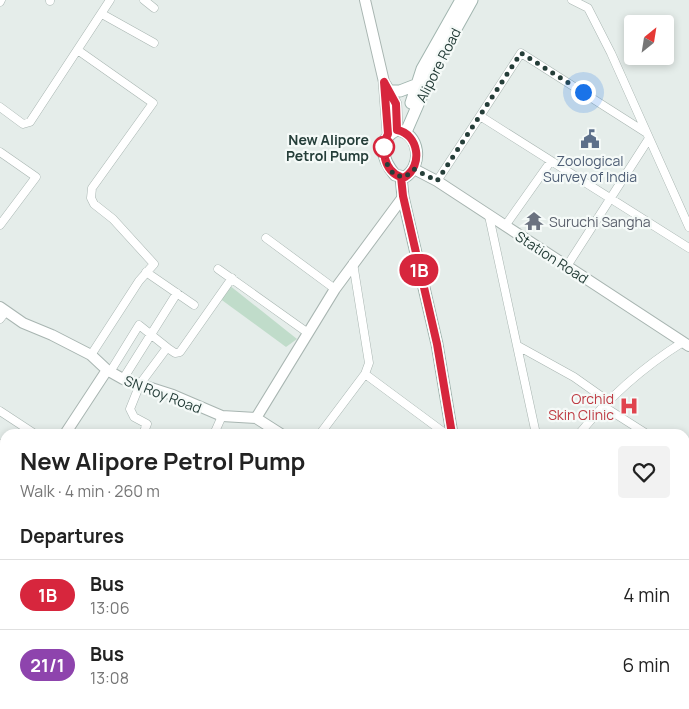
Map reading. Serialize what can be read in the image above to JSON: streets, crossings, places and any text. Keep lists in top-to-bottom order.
{
  "streets": {
    "main road": ["Alipore Road"],
    "street": ["Station Road", "SN Roy Road"]
  },
  "crossings": [
    ["Alipore Road", "Station Road"]
  ],
  "places": {
    "public building": ["Zoological Survey of India"],
    "other": ["New Alipore Petrol Pump"],
    "temple": ["Suruchi Sangha"],
    "hospital": ["Orchid Skin Clinic"]
  },
  "lines": ["bus line 1B"],
  "north": "top right",
  "page": {
    "on_map": "1B",
    "heading": [
      ["New Alipore Petrol Pump", "Walk · 4 min · 260 m"],
      "Departures"
    ],
    "list": [
      {
        "mark": "1B",
        "name": "Bus",
        "note": "13:06",
        "value": "4 min"
      },
      {
        "mark": "21/1",
        "name": "Bus",
        "note": "13:08",
        "value": "6 min"
      }
    ]
  }
}
